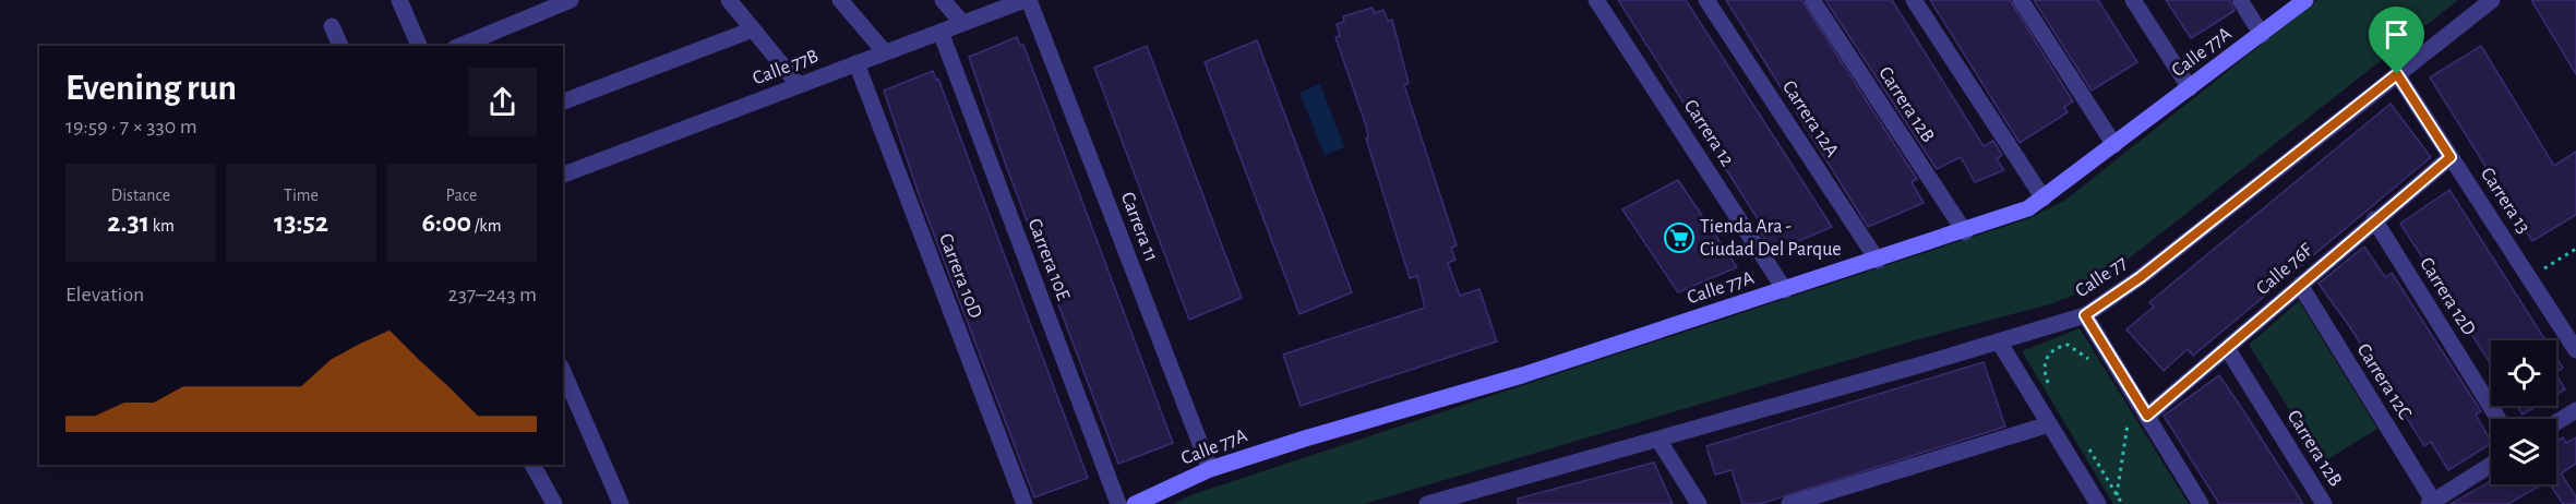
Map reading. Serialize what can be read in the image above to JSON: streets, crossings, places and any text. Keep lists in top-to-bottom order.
{
  "streets": {
    "street": [
      "Calle 77A",
      "Calle 77B",
      "Carrera 12B",
      "Carrera 12A",
      "Carrera 12",
      "Carrera 13",
      "Carrera 11",
      "Carrera 10E",
      "Calle 76F",
      "Carrera 10D",
      "Calle 77",
      "Carrera 12D",
      "Carrera 12C"
    ]
  },
  "crossings": [
    ["Calle 77A", "Carrera 12B"],
    ["Calle 77A", "Carrera 12A"],
    ["Calle 77A", "Carrera 12"],
    ["Calle 77A", "Carrera 11"],
    ["Calle 77B", "Carrera 11"],
    ["Calle 77B", "Carrera 10E"],
    ["Calle 77B", "Carrera 10D"],
    ["Carrera 12B", "Calle 76F"],
    ["Carrera 13", "Calle 76F"],
    ["Carrera 13", "Calle 77"],
    ["Calle 76F", "Carrera 12D"],
    ["Calle 76F", "Carrera 12C"]
  ],
  "places": {
    "supermarket": ["Tienda Ara - Ciudad Del Parque"]
  },
  "page": {
    "heading": ["Evening run", "19:59 · 7 × 330 m"],
    "stats": [
      ["Distance", "2.31 km"],
      ["Time", "13:52"],
      ["Pace", "6:00 /km"]
    ],
    "chart": ["Elevation", "237–243 m"]
  }
}
